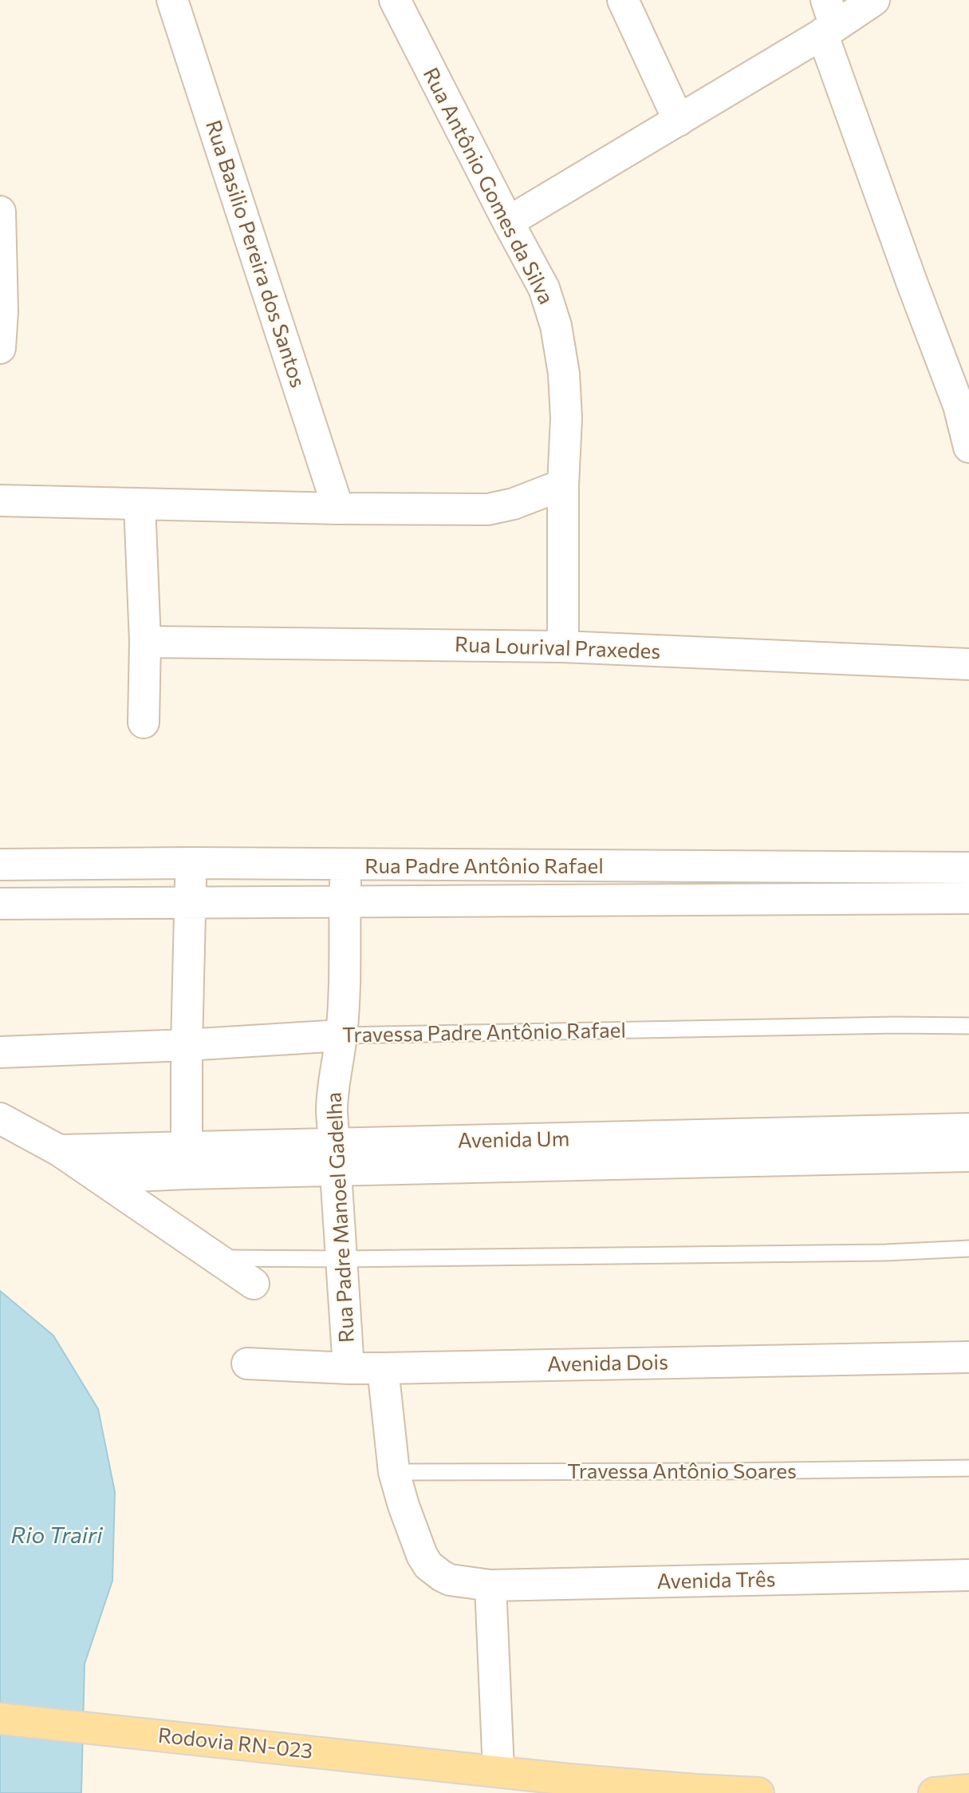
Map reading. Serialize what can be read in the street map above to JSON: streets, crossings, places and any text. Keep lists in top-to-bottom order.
{
  "streets": {
    "main road": ["Rodovia RN-023"],
    "street": [
      "Rua Antônio Gomes da Silva",
      "Rua Basilio Pereira dos Santos",
      "Rua Lourival Praxedes",
      "Rua Padre Antônio Rafael",
      "Travessa Padre Antônio Rafael",
      "Avenida Um",
      "Rua Padre Manoel Gadelha",
      "Avenida Dois",
      "Avenida Três"
    ],
    "lane": ["Travessa Antônio Soares"]
  },
  "crossings": [
    ["Rua Antônio Gomes da Silva", "Rua Lourival Praxedes"],
    ["Rua Padre Antônio Rafael", "Rua Padre Manoel Gadelha"],
    ["Travessa Padre Antônio Rafael", "Rua Padre Manoel Gadelha"],
    ["Avenida Um", "Rua Padre Manoel Gadelha"],
    ["Rua Padre Manoel Gadelha", "Avenida Dois"]
  ],
  "water": ["Rio Trairi"]
}
